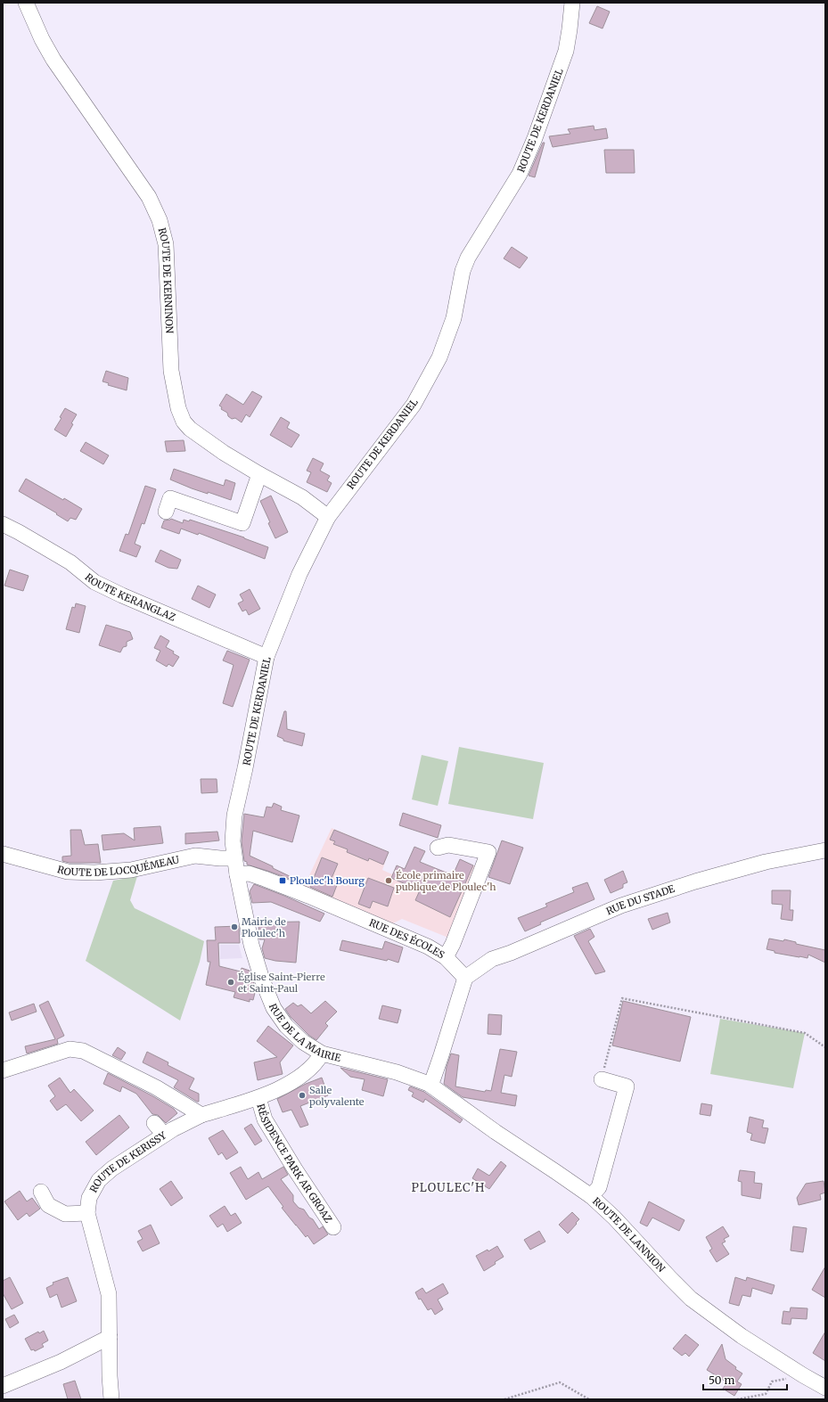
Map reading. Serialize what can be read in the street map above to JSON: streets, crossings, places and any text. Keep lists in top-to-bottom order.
{
  "streets": {
    "street": [
      "ROUTE DE KERDANIEL",
      "ROUTE DE KERNINON",
      "ROUTE KERANGLAZ",
      "ROUTE DE LOCQUÉMEAU",
      "RUE DU STADE",
      "RUE DES ÉCOLES",
      "RUE DE LA MAIRIE",
      "RÉSIDENCE PARK AR GROAZ",
      "ROUTE DE KERISSY",
      "ROUTE DE LANNION"
    ]
  },
  "crossings": [
    ["ROUTE DE KERDANIEL", "ROUTE DE KERNINON"],
    ["ROUTE DE KERDANIEL", "ROUTE KERANGLAZ"],
    ["ROUTE DE KERDANIEL", "ROUTE DE LOCQUÉMEAU"],
    ["ROUTE DE KERDANIEL", "RUE DES ÉCOLES"],
    ["ROUTE DE KERDANIEL", "RUE DE LA MAIRIE"],
    ["RUE DU STADE", "RUE DES ÉCOLES"],
    ["RUE DES ÉCOLES", "RUE DE LA MAIRIE"],
    ["RUE DE LA MAIRIE", "ROUTE DE KERISSY"],
    ["RUE DE LA MAIRIE", "ROUTE DE LANNION"],
    ["RÉSIDENCE PARK AR GROAZ", "ROUTE DE KERISSY"]
  ],
  "districts": ["PLOULEC'H"],
  "places": {
    "transit": ["Ploulec'h Bourg"],
    "other": [
      "École primaire publique de Ploulec'h",
      "Mairie de Ploulec'h",
      "Église Saint-Pierre et Saint-Paul",
      "Salle polyvalente"
    ]
  },
  "scale_bar": "50 m"
}
